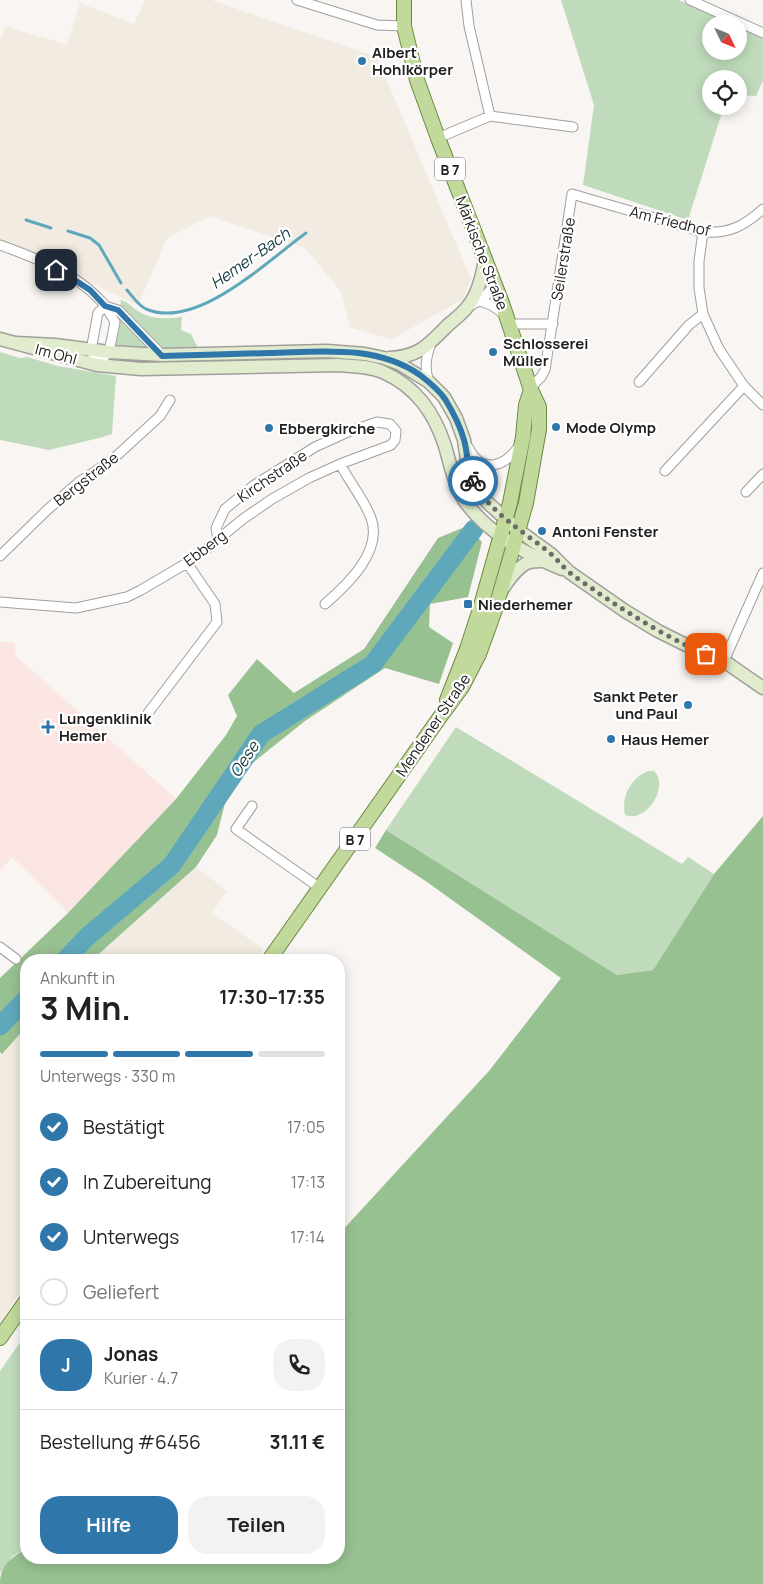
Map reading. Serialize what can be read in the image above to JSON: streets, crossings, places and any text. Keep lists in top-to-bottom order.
{
  "streets": {
    "main road": [
      "B 7",
      "Märkische Straße",
      "Im Ohl",
      "Mendener Straße"
    ],
    "street": [
      "Am Friedhof",
      "Seilerstraße",
      "Kirchstraße",
      "Bergstraße",
      "Ebberg"
    ]
  },
  "crossings": [
    ["B 7", "Märkische Straße"],
    ["B 7", "Seilerstraße"],
    ["B 7", "Im Ohl"],
    ["B 7", "Mendener Straße"],
    ["Am Friedhof", "Seilerstraße"],
    ["Märkische Straße", "Seilerstraße"],
    ["Märkische Straße", "Im Ohl"],
    ["Märkische Straße", "Mendener Straße"],
    ["Im Ohl", "Mendener Straße"],
    ["Kirchstraße", "Ebberg"]
  ],
  "water": ["Hemer-Bach", "Oese"],
  "places": {
    "other": [
      "Albert Hohlkörper",
      "Schlosserei Müller",
      "Mode Olymp",
      "Ebbergkirche",
      "Antoni Fenster",
      "Sankt Peter und Paul",
      "Haus Hemer"
    ],
    "transit": ["Niederhemer"],
    "health": ["Lungenklinik Hemer"]
  },
  "north": "bottom right",
  "page": {
    "heading": ["3 Min.", "Ankunft in", "17:30–17:35"],
    "panel": [
      "Jonas",
      "Kurier · 4.7",
      "Bestellung #6456",
      "31.11 €"
    ],
    "bar": "Unterwegs · 330 m",
    "list": [
      ["Bestätigt", "17:05"],
      ["In Zubereitung", "17:13"],
      ["Unterwegs", "17:14"],
      "Geliefert"
    ],
    "round": "J",
    "buttons": ["Hilfe", "Teilen"]
  }
}
